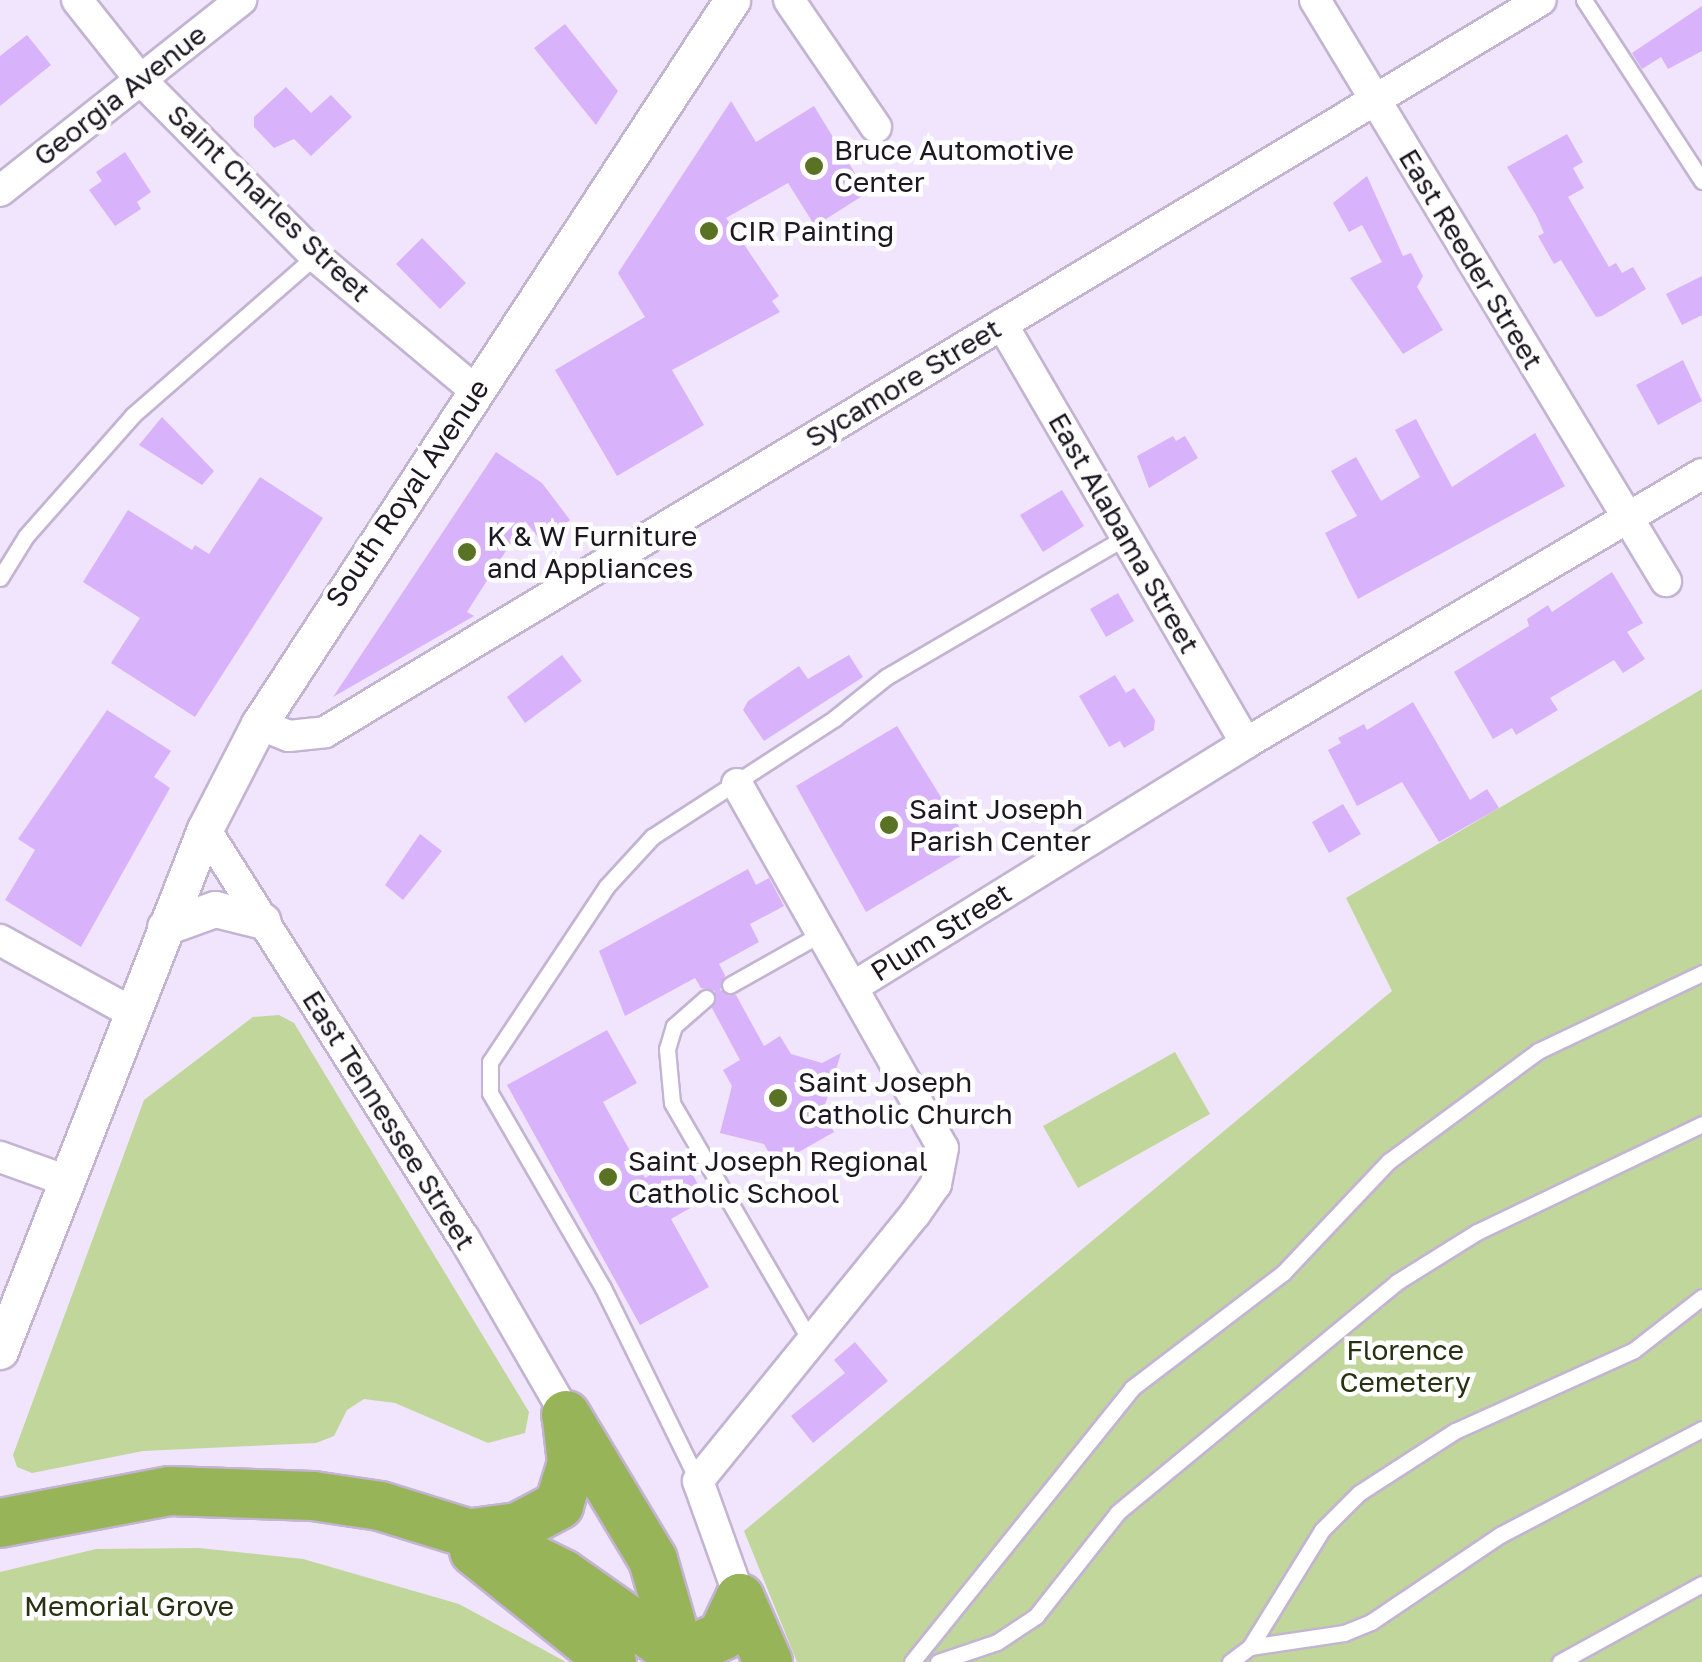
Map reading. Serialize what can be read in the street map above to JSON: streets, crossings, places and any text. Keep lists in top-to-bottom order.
{
  "streets": {
    "street": [
      "Georgia Avenue",
      "Saint Charles Street",
      "East Reeder Street",
      "Sycamore Street",
      "South Royal Avenue",
      "East Alabama Street",
      "Plum Street",
      "East Tennessee Street"
    ]
  },
  "crossings": [
    ["Georgia Avenue", "Saint Charles Street"],
    ["Saint Charles Street", "South Royal Avenue"],
    ["East Reeder Street", "Sycamore Street"],
    ["East Reeder Street", "Plum Street"],
    ["Sycamore Street", "South Royal Avenue"],
    ["Sycamore Street", "East Alabama Street"],
    ["South Royal Avenue", "East Tennessee Street"],
    ["East Alabama Street", "Plum Street"]
  ],
  "parks": ["Florence Cemetery", "Memorial Grove"],
  "places": [
    "Bruce Automotive Center",
    "CIR Painting",
    "K & W Furniture and Appliances",
    "Saint Joseph Parish Center",
    "Saint Joseph Catholic Church",
    "Saint Joseph Regional Catholic School"
  ]
}
